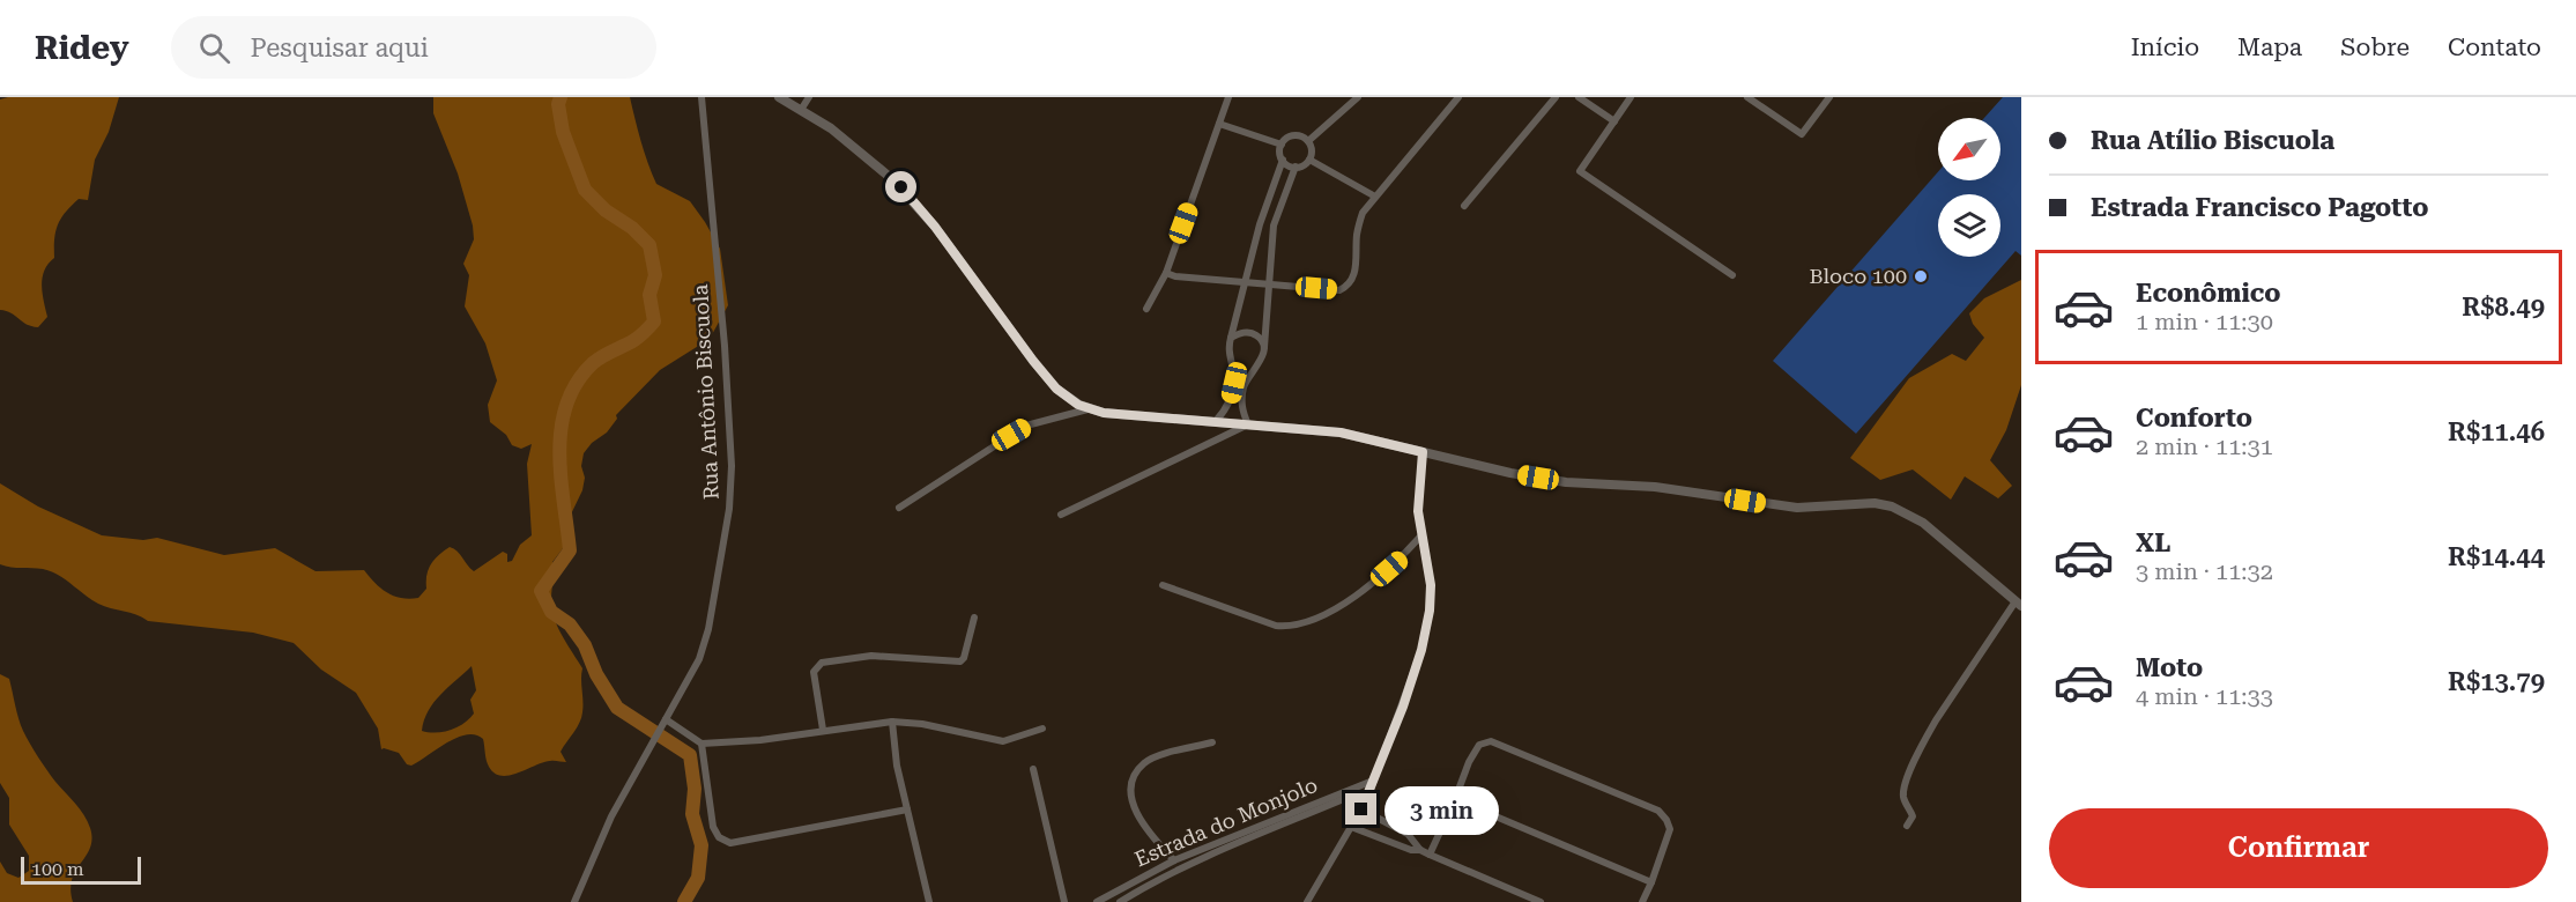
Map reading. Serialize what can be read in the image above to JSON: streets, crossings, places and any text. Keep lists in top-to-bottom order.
{
  "streets": {
    "street": ["Rua Antônio Biscuola", "Estrada do Monjolo"]
  },
  "places": ["Bloco 100"],
  "scale_bar": "100 m",
  "north": "bottom left",
  "page": {
    "header": "Ridey",
    "search": "Pesquisar aqui",
    "nav": [
      "Início",
      "Mapa",
      "Sobre",
      "Contato"
    ],
    "banner": ["Rua Atílio Biscuola", "Estrada Francisco Pagotto"],
    "list": [
      {
        "name": "Econômico",
        "note": "1 min · 11:30",
        "value": "R$8.49"
      },
      {
        "name": "Conforto",
        "note": "2 min · 11:31",
        "value": "R$11.46"
      },
      {
        "name": "XL",
        "note": "3 min · 11:32",
        "value": "R$14.44"
      },
      {
        "name": "Moto",
        "note": "4 min · 11:33",
        "value": "R$13.79"
      }
    ],
    "bubble": "3 min",
    "buttons": "Confirmar",
    "scale": "100 m"
  }
}
